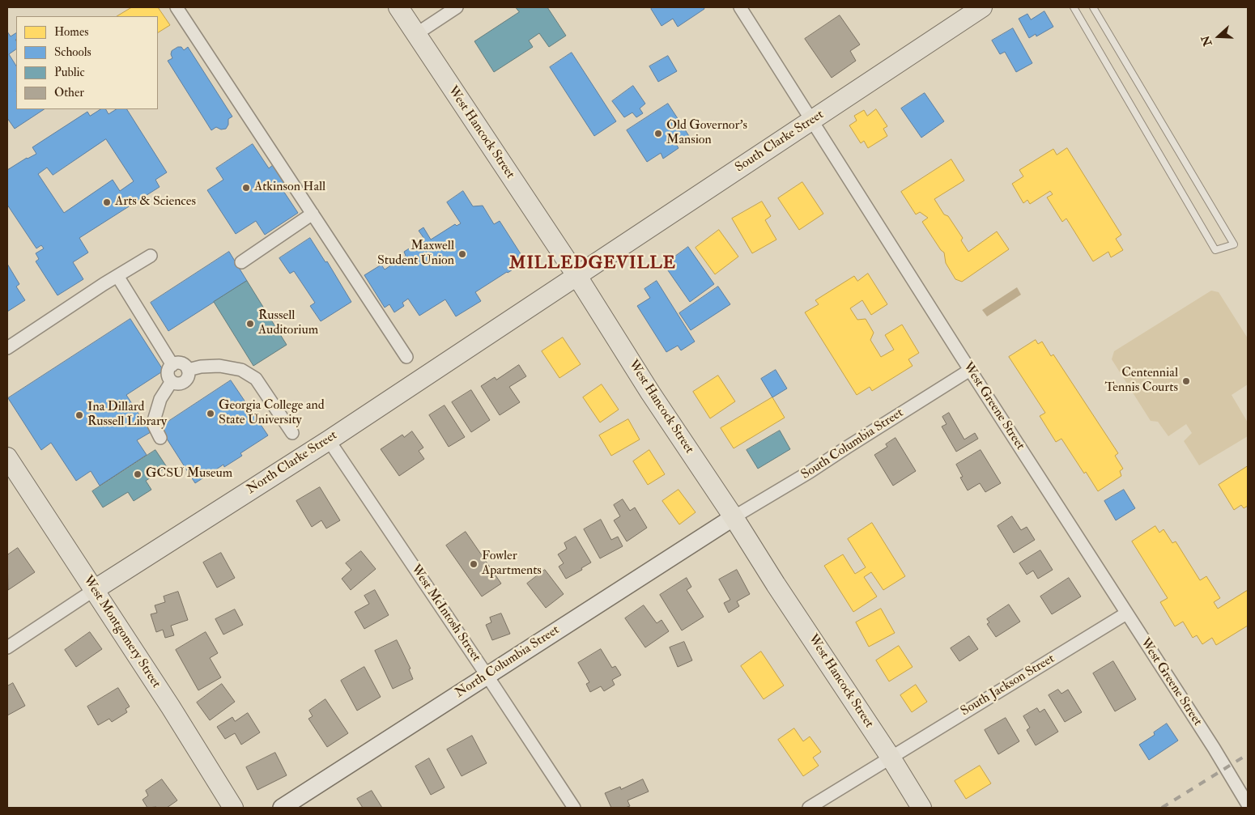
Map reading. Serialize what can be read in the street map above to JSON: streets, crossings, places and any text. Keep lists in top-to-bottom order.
{
  "streets": {
    "main road": [
      "West Hancock Street",
      "South Clarke Street",
      "North Clarke Street",
      "West Montgomery Street"
    ],
    "street": [
      "West Greene Street",
      "South Columbia Street",
      "West McIntosh Street",
      "North Columbia Street",
      "South Jackson Street"
    ]
  },
  "crossings": [
    ["West Hancock Street", "South Clarke Street"],
    ["West Hancock Street", "South Columbia Street"],
    ["West Hancock Street", "North Clarke Street"],
    ["West Hancock Street", "North Columbia Street"],
    ["West Hancock Street", "South Jackson Street"],
    ["South Clarke Street", "West Greene Street"],
    ["South Clarke Street", "North Clarke Street"],
    ["West Greene Street", "South Columbia Street"],
    ["West Greene Street", "South Jackson Street"],
    ["South Columbia Street", "North Columbia Street"],
    ["North Clarke Street", "West McIntosh Street"],
    ["North Clarke Street", "West Montgomery Street"],
    ["West McIntosh Street", "North Columbia Street"]
  ],
  "districts": ["MILLEDGEVILLE"],
  "places": [
    "Old Governor's Mansion",
    "Atkinson Hall",
    "Arts & Sciences",
    "Maxwell Student Union",
    "Russell Auditorium",
    "Centennial Tennis Courts",
    "Georgia College and State University",
    "Ina Dillard Russell Library",
    "GCSU Museum",
    "Fowler Apartments"
  ],
  "legend": [
    "Homes",
    "Schools",
    "Public",
    "Other"
  ],
  "north": "left"
}
